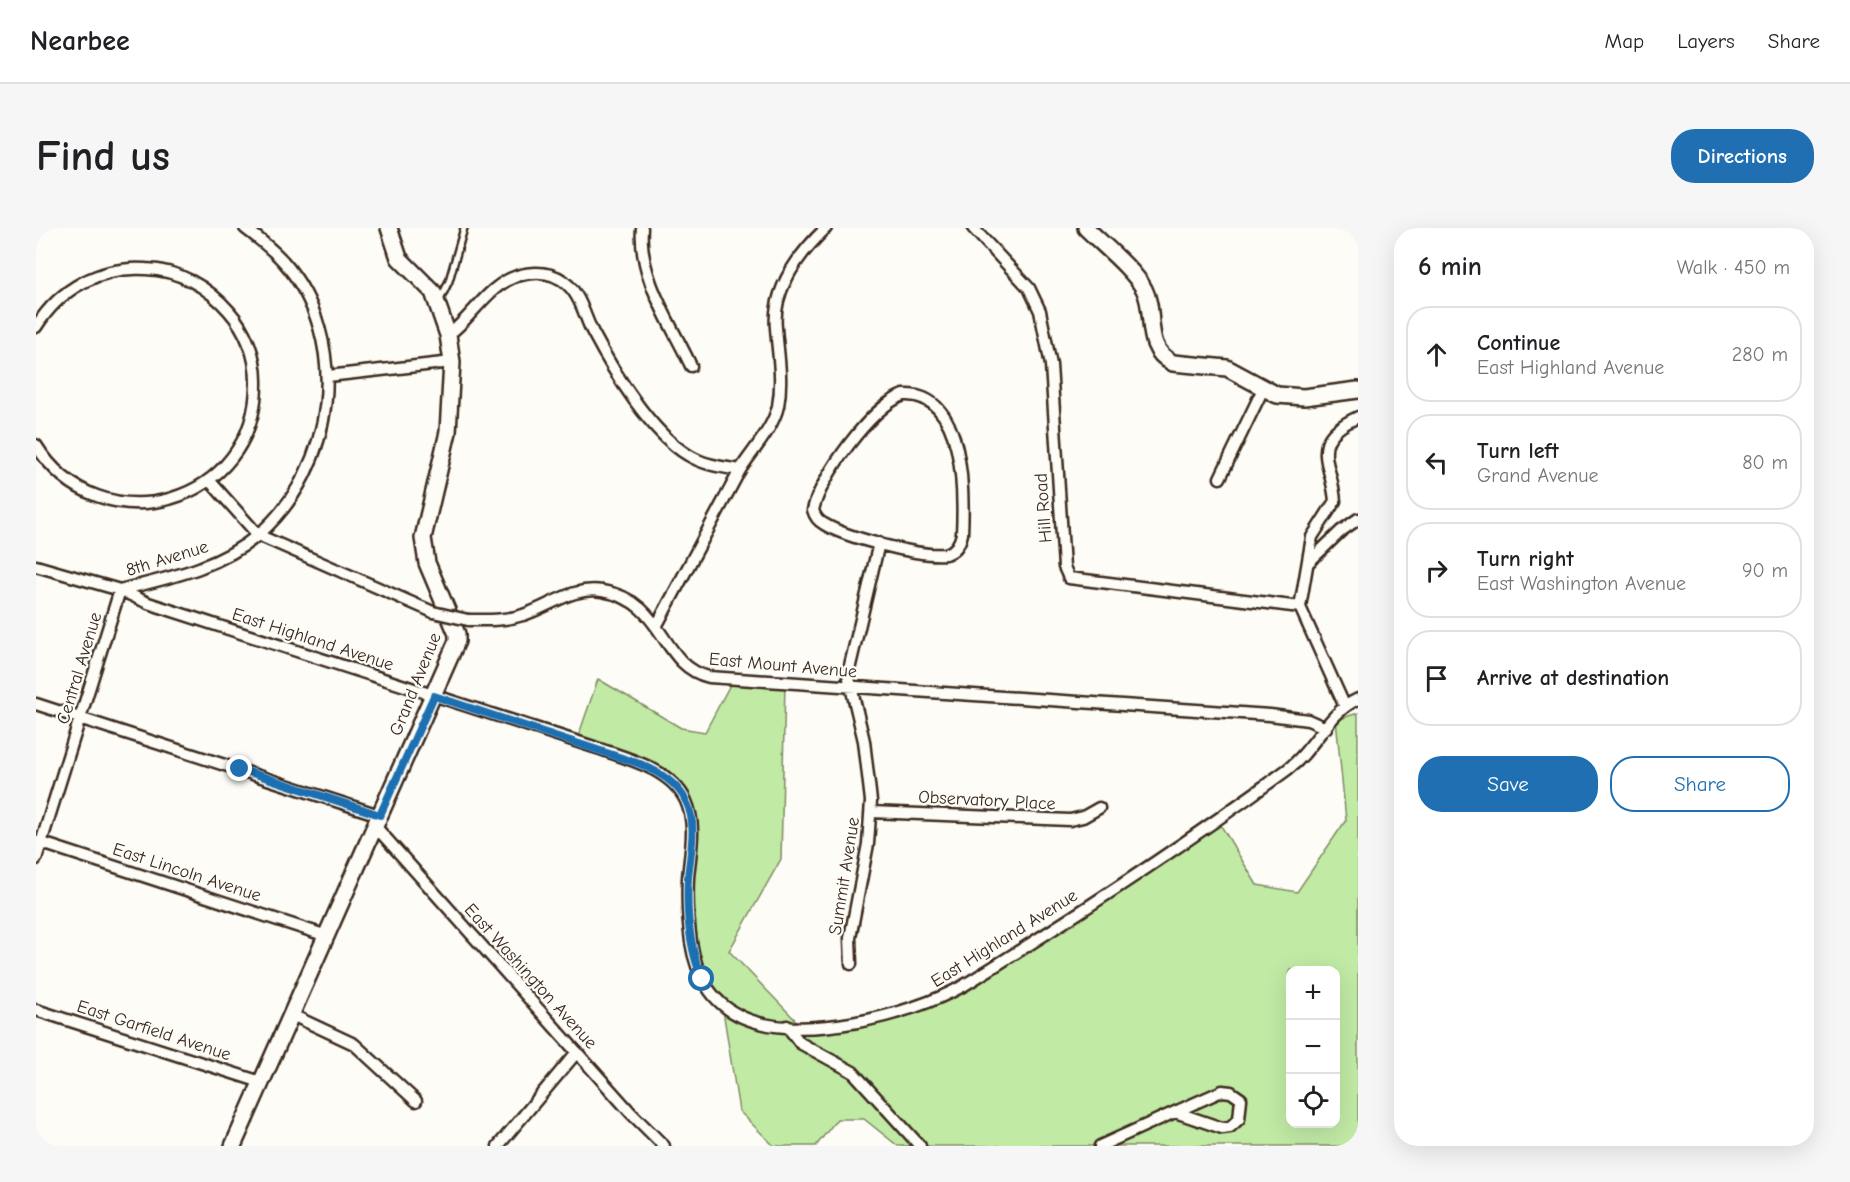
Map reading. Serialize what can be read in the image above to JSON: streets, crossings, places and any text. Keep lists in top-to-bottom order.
{
  "streets": {
    "street": [
      "Hill Road",
      "8th Avenue",
      "East Highland Avenue",
      "East Mount Avenue",
      "Central Avenue",
      "Grand Avenue",
      "Observatory Place",
      "East Lincoln Avenue",
      "Summit Avenue",
      "East Washington Avenue",
      "East Garfield Avenue"
    ]
  },
  "crossings": [
    ["8th Avenue", "East Highland Avenue"],
    ["8th Avenue", "East Mount Avenue"],
    ["8th Avenue", "Central Avenue"],
    ["East Highland Avenue", "East Mount Avenue"],
    ["East Highland Avenue", "Central Avenue"],
    ["East Highland Avenue", "Grand Avenue"],
    ["East Mount Avenue", "Summit Avenue"],
    ["Central Avenue", "East Lincoln Avenue"],
    ["Grand Avenue", "East Lincoln Avenue"],
    ["Grand Avenue", "East Washington Avenue"],
    ["Grand Avenue", "East Garfield Avenue"],
    ["Observatory Place", "Summit Avenue"]
  ],
  "page": {
    "header": "Nearbee",
    "nav": ["Map", "Layers", "Share"],
    "buttons": [
      "Directions",
      ["Save", "Share"]
    ],
    "title": "Find us",
    "heading": ["6 min", "Walk · 450 m"],
    "list": [
      ["Continue", "East Highland Avenue", "280 m"],
      ["Turn left", "Grand Avenue", "80 m"],
      ["Turn right", "East Washington Avenue", "90 m"],
      "Arrive at destination"
    ],
    "map_buttons": ["+", "−"]
  }
}
